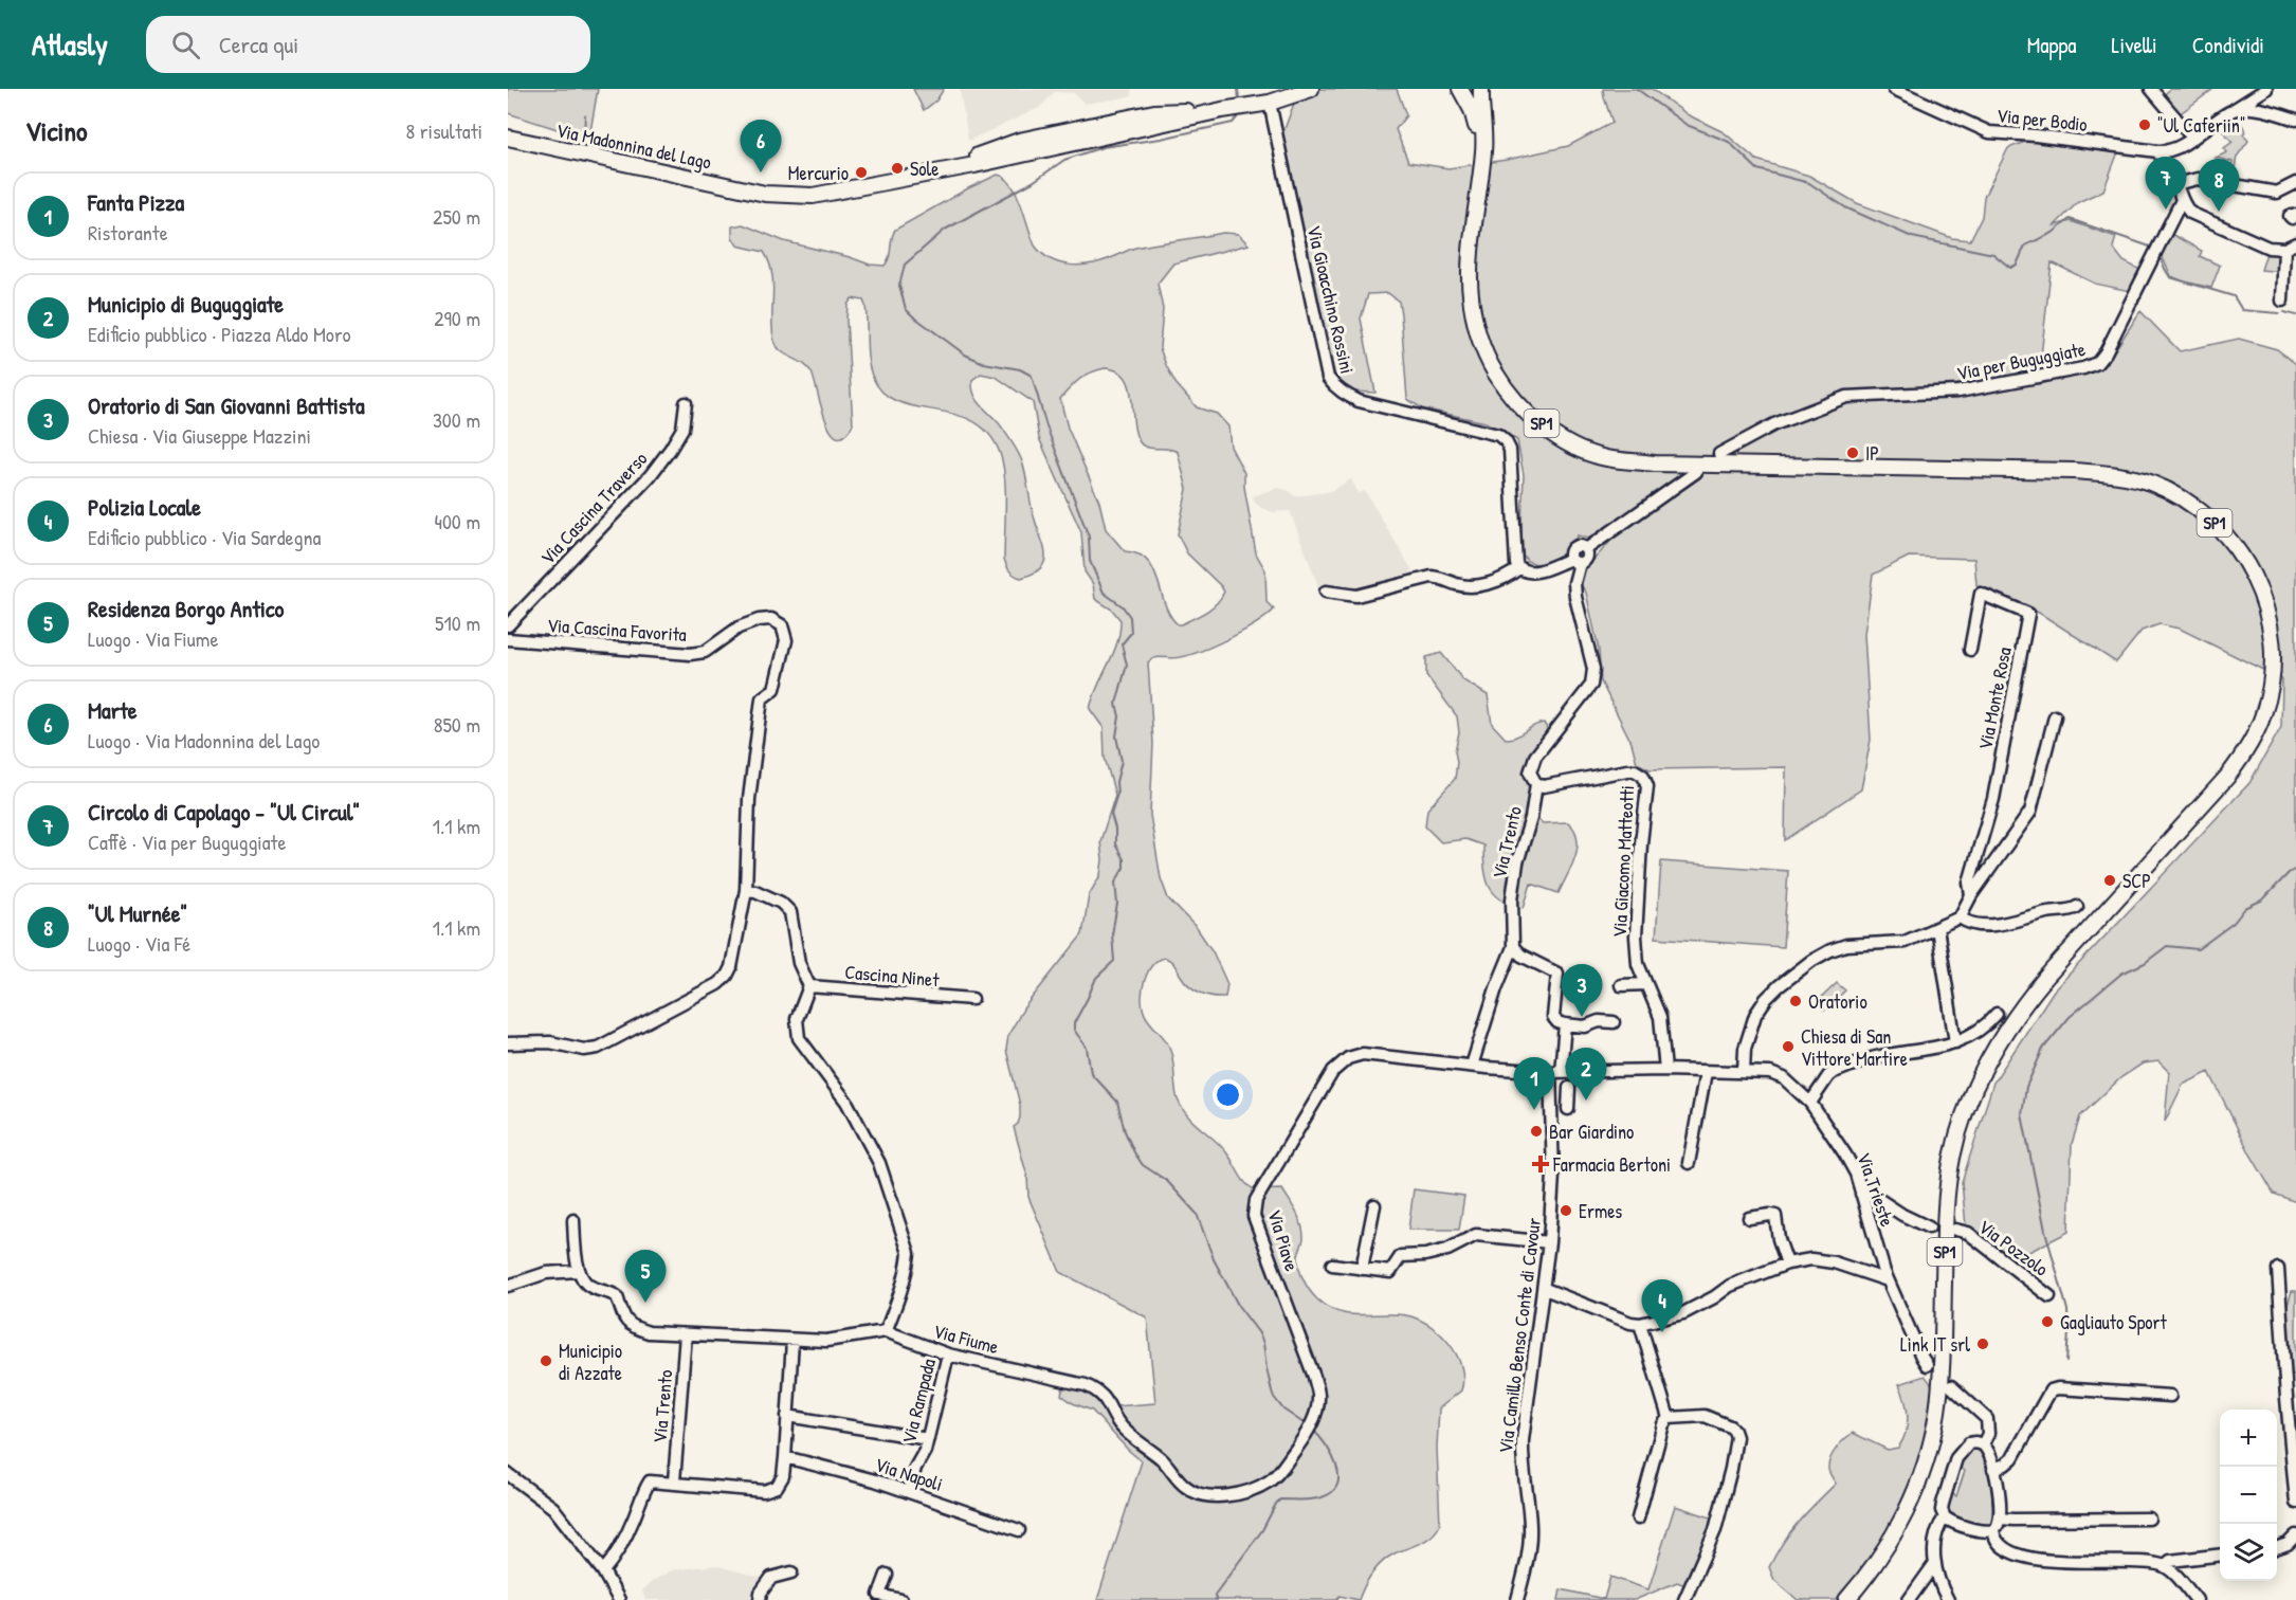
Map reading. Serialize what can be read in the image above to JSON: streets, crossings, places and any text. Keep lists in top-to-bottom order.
{
  "streets": {
    "main road": ["Via Madonnina del Lago", "SP1"],
    "street": [
      "Via per Bodio",
      "Via Gioacchino Rossini",
      "Via per Buguggiate",
      "Via Cascina Traverso",
      "Via Cascina Favorita",
      "Via Monte Rosa",
      "Via Trento",
      "Via Giacomo Matteotti",
      "Cascina Ninet",
      "Via Trieste",
      "Via Piave",
      "Via Pozzolo",
      "Via Camillo Benso Conte di Cavour",
      "Via Fiume",
      "Via Rampada",
      "Via Napoli"
    ]
  },
  "crossings": [
    ["Via Trento", "Via Giacomo Matteotti"],
    ["Via Trento", "Via Trieste"],
    ["Via Trento", "Via Fiume"],
    ["Via Giacomo Matteotti", "Via Trieste"],
    ["Via Trieste", "Via Piave"],
    ["Via Trieste", "Via Camillo Benso Conte di Cavour"],
    ["Via Piave", "Via Fiume"],
    ["Via Fiume", "Via Rampada"],
    ["Via Rampada", "Via Napoli"]
  ],
  "places": {
    "other": [
      "\"Ul Caferiin\"",
      "Sole",
      "Mercurio",
      "IP",
      "SCP",
      "Oratorio",
      "Chiesa di San Vittore Martire",
      "Bar Giardino",
      "Ermes",
      "Gagliauto Sport",
      "Link IT srl",
      "Municipio di Azzate"
    ],
    "health": ["Farmacia Bertoni"]
  },
  "page": {
    "header": "Atlasly",
    "search": "Cerca qui",
    "nav": ["Mappa", "Livelli", "Condividi"],
    "heading": ["Vicino", "8 risultati"],
    "pins": [
      "6",
      "7",
      "8",
      "3",
      "2",
      "1",
      "5",
      "4"
    ],
    "list": [
      {
        "mark": "1",
        "name": "Fanta Pizza",
        "note": "Ristorante",
        "value": "250 m"
      },
      {
        "mark": "2",
        "name": "Municipio di Buguggiate",
        "note": "Edificio pubblico · Piazza Aldo Moro",
        "value": "290 m"
      },
      {
        "mark": "3",
        "name": "Oratorio di San Giovanni Battista",
        "note": "Chiesa · Via Giuseppe Mazzini",
        "value": "300 m"
      },
      {
        "mark": "4",
        "name": "Polizia Locale",
        "note": "Edificio pubblico · Via Sardegna",
        "value": "400 m"
      },
      {
        "mark": "5",
        "name": "Residenza Borgo Antico",
        "note": "Luogo · Via Fiume",
        "value": "510 m"
      },
      {
        "mark": "6",
        "name": "Marte",
        "note": "Luogo · Via Madonnina del Lago",
        "value": "850 m"
      },
      {
        "mark": "7",
        "name": "Circolo di Capolago - \"Ul Circul\"",
        "note": "Caffè · Via per Buguggiate",
        "value": "1.1 km"
      },
      {
        "mark": "8",
        "name": "\"Ul Murnée\"",
        "note": "Luogo · Via Fé",
        "value": "1.1 km"
      }
    ],
    "map_buttons": ["+", "−"]
  }
}
